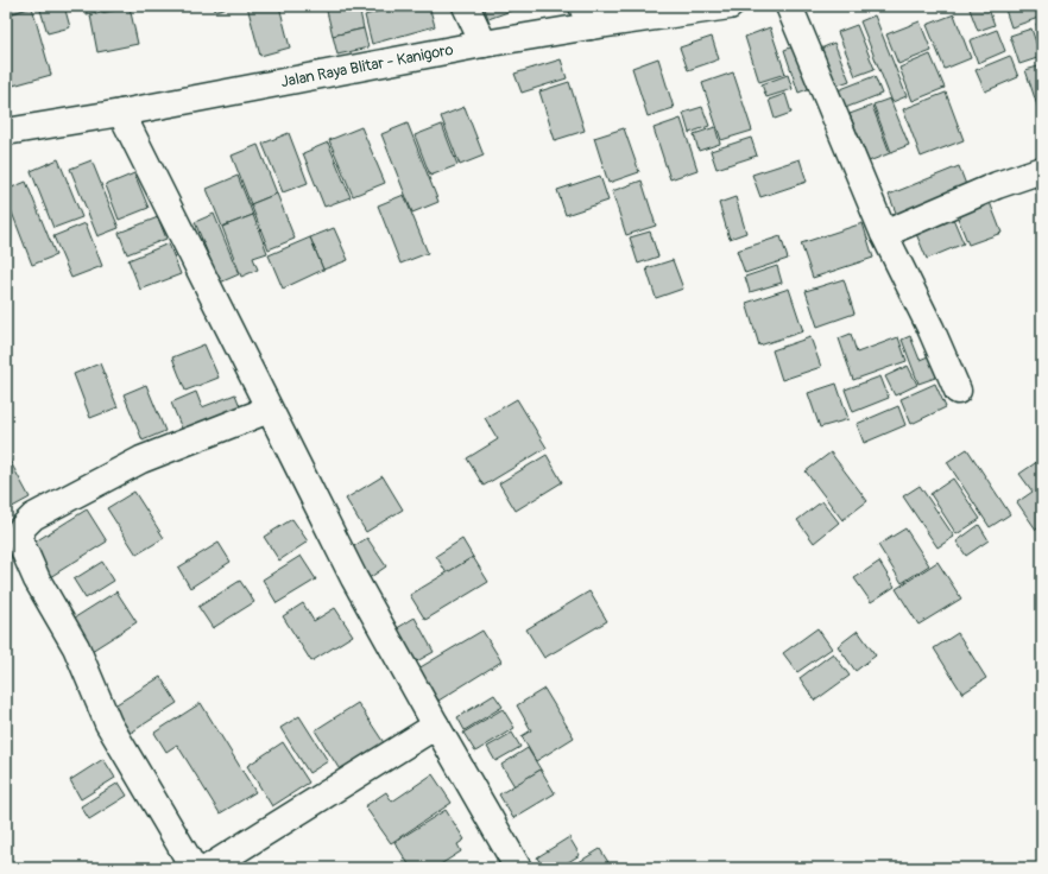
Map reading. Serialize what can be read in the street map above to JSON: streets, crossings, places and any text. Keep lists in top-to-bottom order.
{
  "streets": {
    "street": ["Jalan Raya Blitar - Kanigoro"]
  }
}
